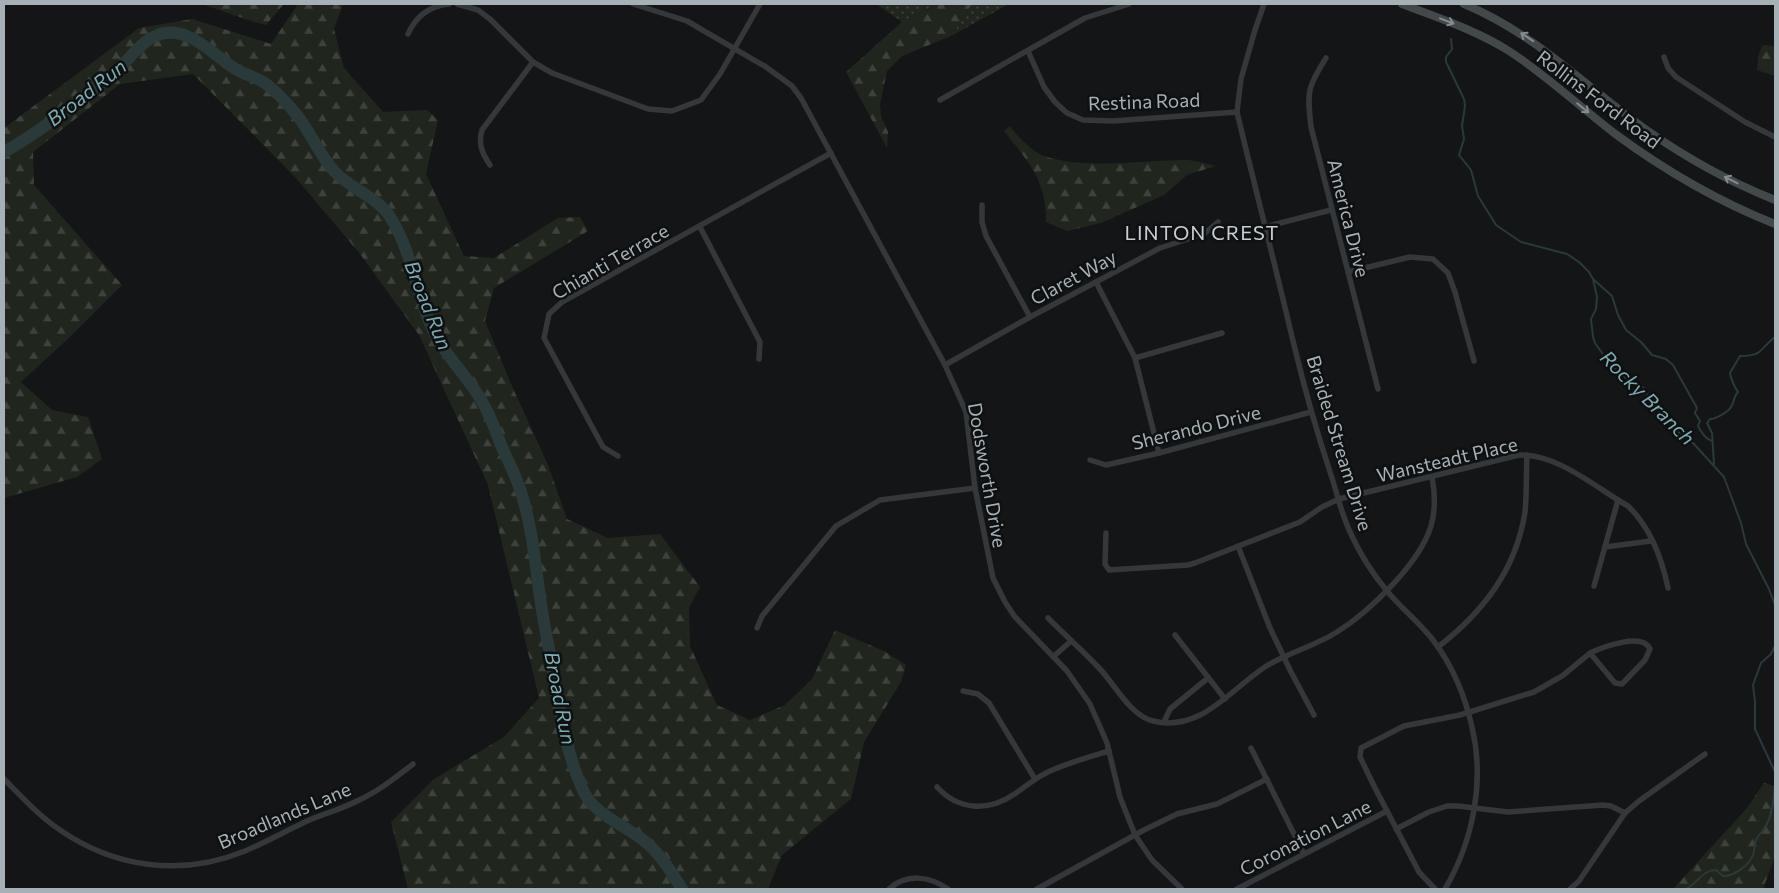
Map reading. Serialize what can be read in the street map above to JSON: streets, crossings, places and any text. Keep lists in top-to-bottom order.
{
  "streets": {
    "main road": ["Rollins Ford Road"],
    "street": [
      "Restina Road",
      "America Drive",
      "Chianti Terrace",
      "Claret Way",
      "Sherando Drive",
      "Braided Stream Drive",
      "Wansteadt Place",
      "Dodsworth Drive",
      "Broadlands Lane",
      "Coronation Lane"
    ]
  },
  "crossings": [
    ["Restina Road", "Braided Stream Drive"],
    ["Chianti Terrace", "Dodsworth Drive"],
    ["Claret Way", "Dodsworth Drive"],
    ["Sherando Drive", "Braided Stream Drive"],
    ["Braided Stream Drive", "Wansteadt Place"]
  ],
  "districts": ["LINTON CREST"],
  "water": ["Broad Run", "Rocky Branch"]
}
